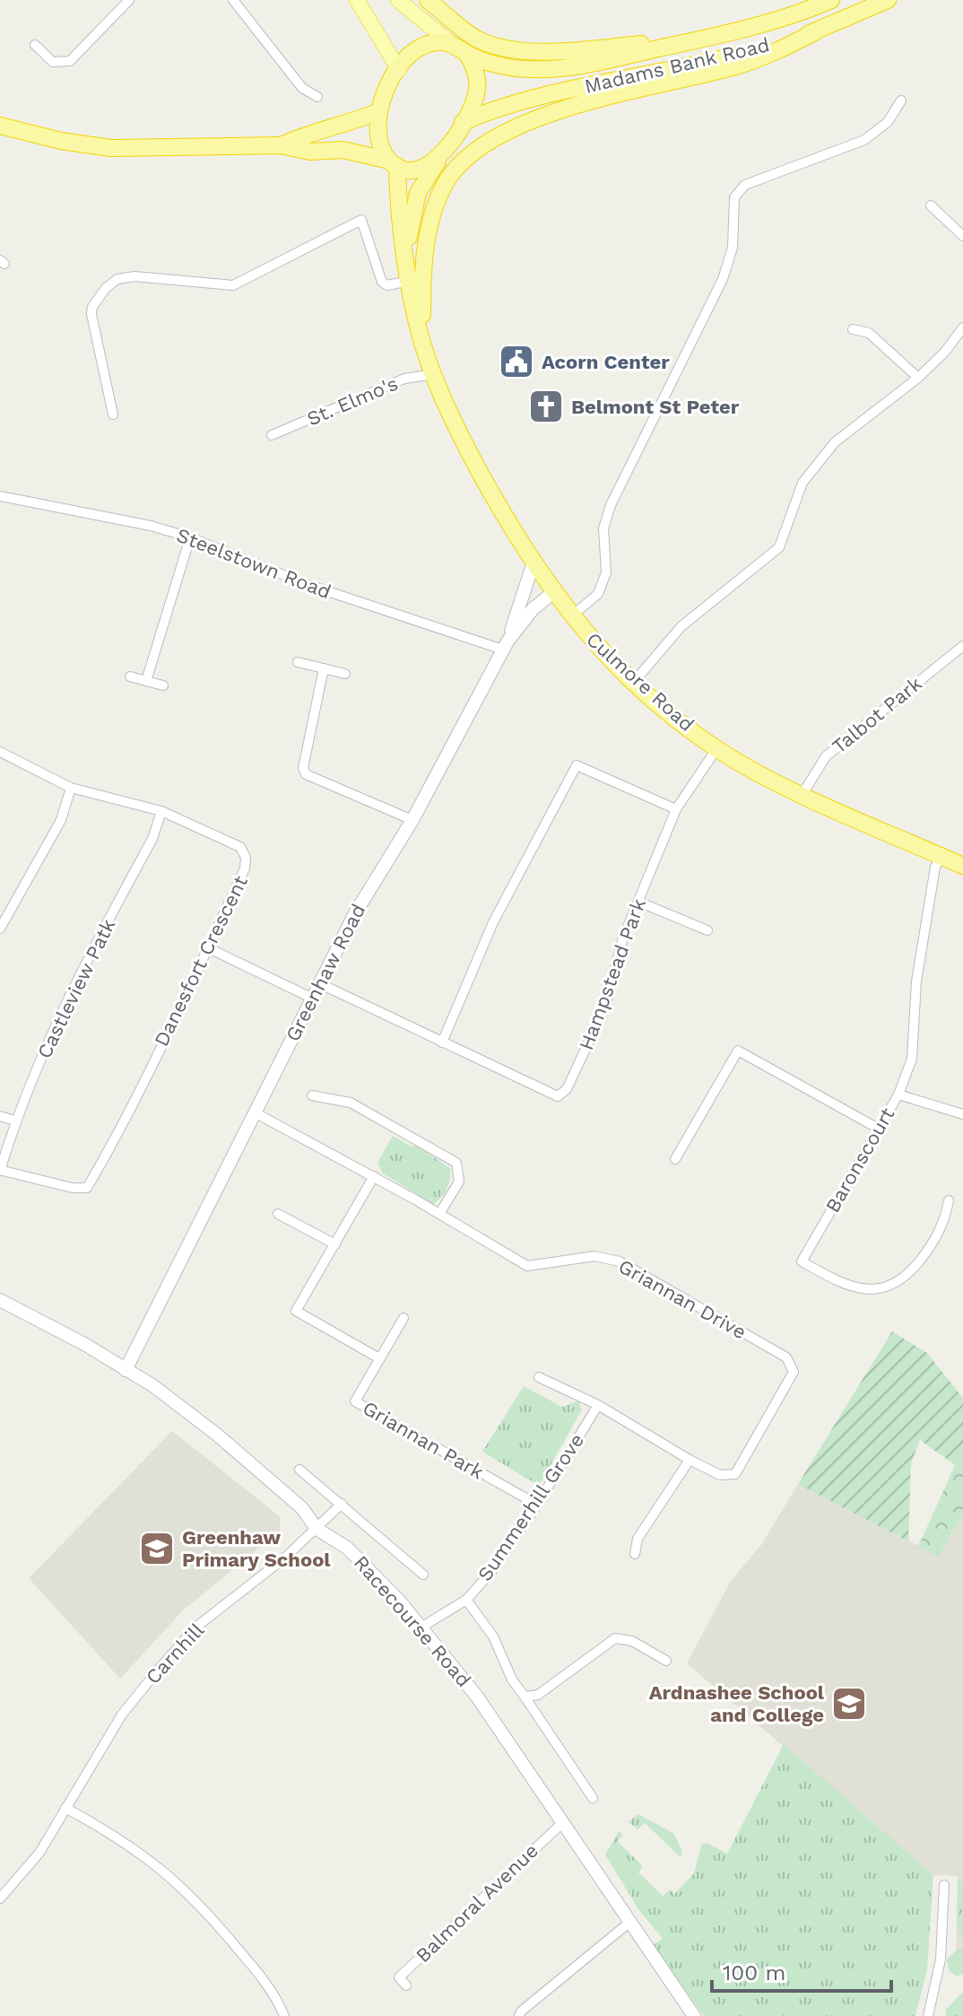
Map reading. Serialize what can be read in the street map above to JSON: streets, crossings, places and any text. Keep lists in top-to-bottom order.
{
  "streets": {
    "highway": ["Madams Bank Road", "Culmore Road"],
    "main road": ["Greenhaw Road", "Racecourse Road"],
    "street": [
      "St. Elmo's",
      "Steelstown Road",
      "Talbot Park",
      "Danesfort Crescent",
      "Hampstead Park",
      "Castleview Patk",
      "Baronscourt",
      "Griannan Drive",
      "Griannan Park",
      "Summerhill Grove",
      "Carnhill",
      "Balmoral Avenue"
    ]
  },
  "crossings": [
    ["Madams Bank Road", "Culmore Road"],
    ["St. Elmo's", "Culmore Road"],
    ["Steelstown Road", "Greenhaw Road"],
    ["Culmore Road", "Talbot Park"],
    ["Culmore Road", "Greenhaw Road"],
    ["Culmore Road", "Hampstead Park"],
    ["Culmore Road", "Baronscourt"],
    ["Danesfort Crescent", "Castleview Patk"],
    ["Greenhaw Road", "Hampstead Park"],
    ["Greenhaw Road", "Griannan Drive"],
    ["Greenhaw Road", "Racecourse Road"],
    ["Griannan Drive", "Summerhill Grove"],
    ["Griannan Park", "Summerhill Grove"],
    ["Summerhill Grove", "Racecourse Road"],
    ["Racecourse Road", "Carnhill"],
    ["Racecourse Road", "Balmoral Avenue"]
  ],
  "places": {
    "public building": ["Acorn Center"],
    "church": ["Belmont St Peter"],
    "school or university": ["Greenhaw Primary School", "Ardnashee School and College"]
  },
  "scale_bar": "100 m"
}
